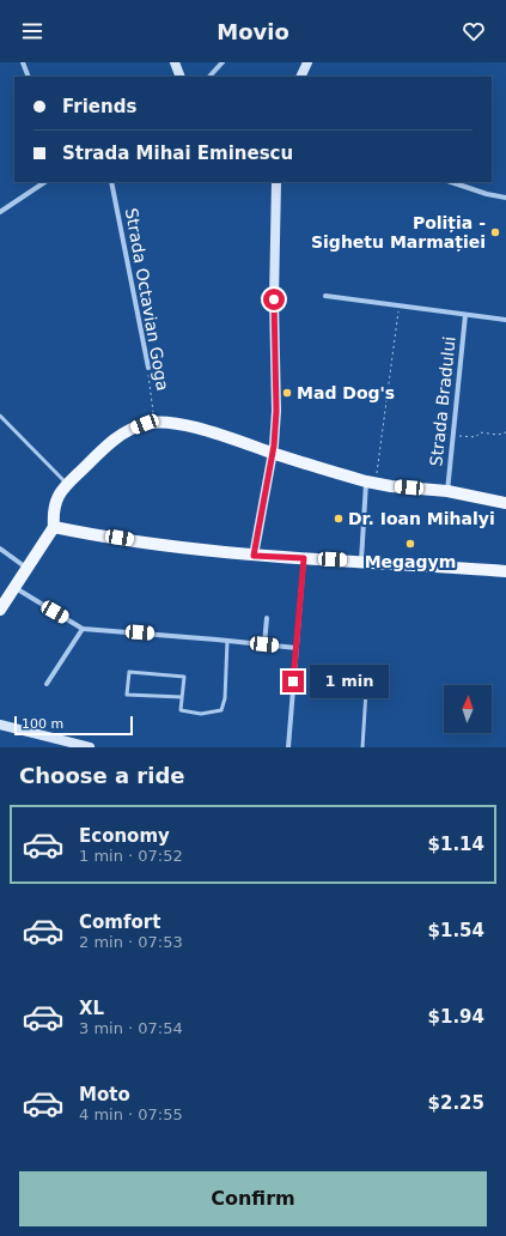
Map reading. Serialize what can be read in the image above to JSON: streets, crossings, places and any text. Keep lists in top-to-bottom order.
{
  "streets": {
    "street": ["Strada Octavian Goga", "Strada Bradului"]
  },
  "places": [
    "Poliția - Sighetu Marmației",
    "Mad Dog's",
    "Dr. Ioan Mihalyi",
    "Megagym"
  ],
  "scale_bar": "100 m",
  "north": "top",
  "page": {
    "header": "Movio",
    "banner": ["Friends", "Strada Mihai Eminescu"],
    "bubble": "1 min",
    "scale": "100 m",
    "heading": "Choose a ride",
    "list": [
      {
        "name": "Economy",
        "note": "1 min · 07:52",
        "value": "$1.14"
      },
      {
        "name": "Comfort",
        "note": "2 min · 07:53",
        "value": "$1.54"
      },
      {
        "name": "XL",
        "note": "3 min · 07:54",
        "value": "$1.94"
      },
      {
        "name": "Moto",
        "note": "4 min · 07:55",
        "value": "$2.25"
      }
    ],
    "buttons": "Confirm"
  }
}
